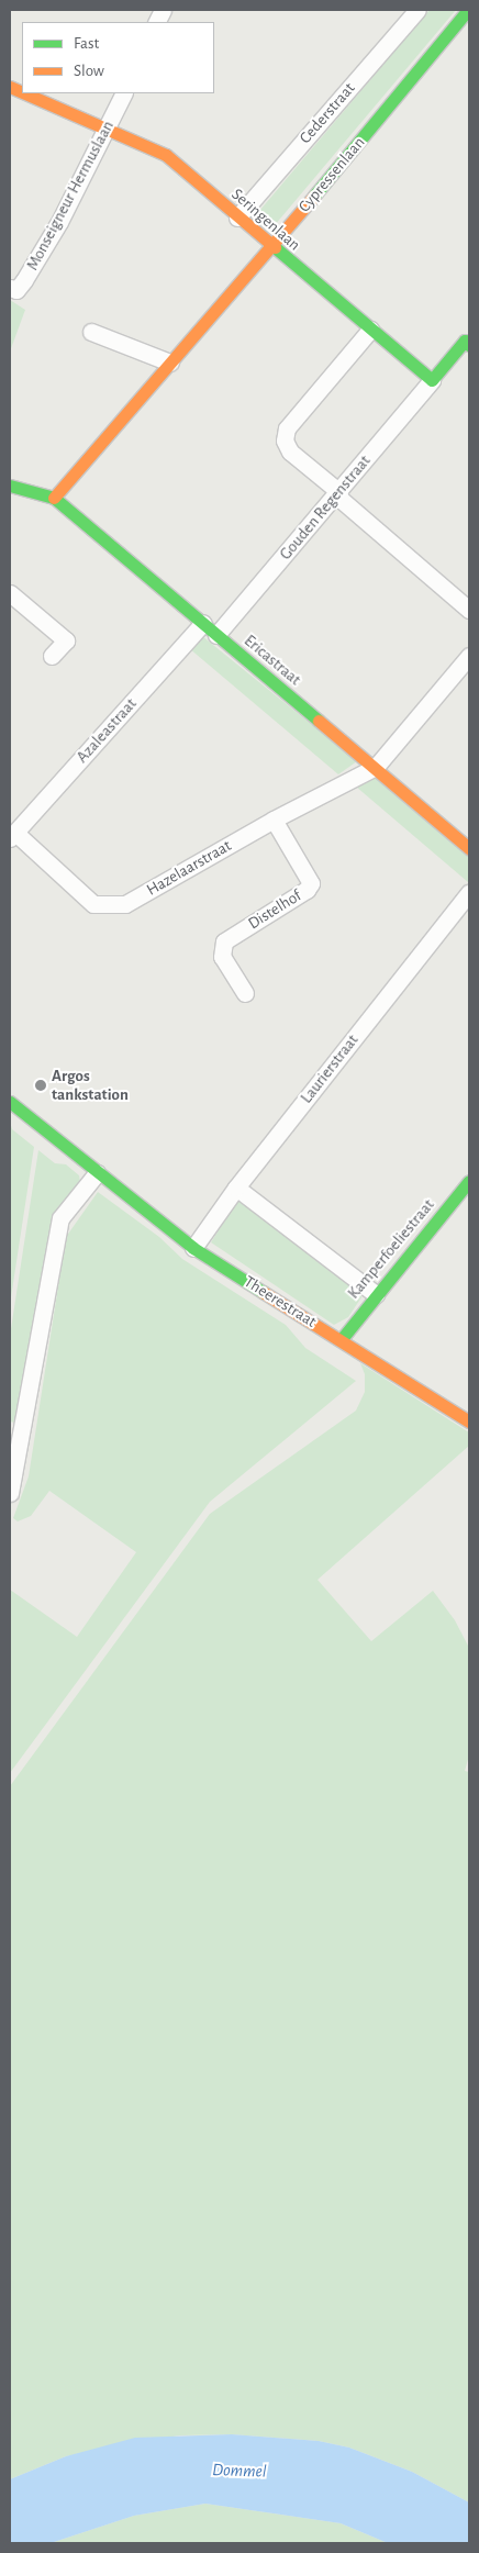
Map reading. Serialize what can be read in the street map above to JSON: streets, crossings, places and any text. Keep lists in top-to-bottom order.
{
  "streets": {
    "street": [
      "Cederstraat",
      "Cypressenlaan",
      "Monseigneur Hermuslaan",
      "Seringenlaan",
      "Gouden Regenstraat",
      "Ericastraat",
      "Azaleastraat",
      "Hazelaarstraat",
      "Distelhof",
      "Laurierstraat",
      "Kamperfoeliestraat",
      "Theerestraat"
    ]
  },
  "crossings": [
    ["Cederstraat", "Seringenlaan"],
    ["Cypressenlaan", "Seringenlaan"],
    ["Cypressenlaan", "Ericastraat"],
    ["Monseigneur Hermuslaan", "Seringenlaan"],
    ["Seringenlaan", "Gouden Regenstraat"],
    ["Gouden Regenstraat", "Ericastraat"],
    ["Ericastraat", "Azaleastraat"],
    ["Ericastraat", "Hazelaarstraat"],
    ["Azaleastraat", "Hazelaarstraat"],
    ["Hazelaarstraat", "Distelhof"],
    ["Laurierstraat", "Theerestraat"],
    ["Kamperfoeliestraat", "Theerestraat"]
  ],
  "water": ["Dommel"],
  "places": ["Argos tankstation"],
  "legend": ["Fast", "Slow"]
}
